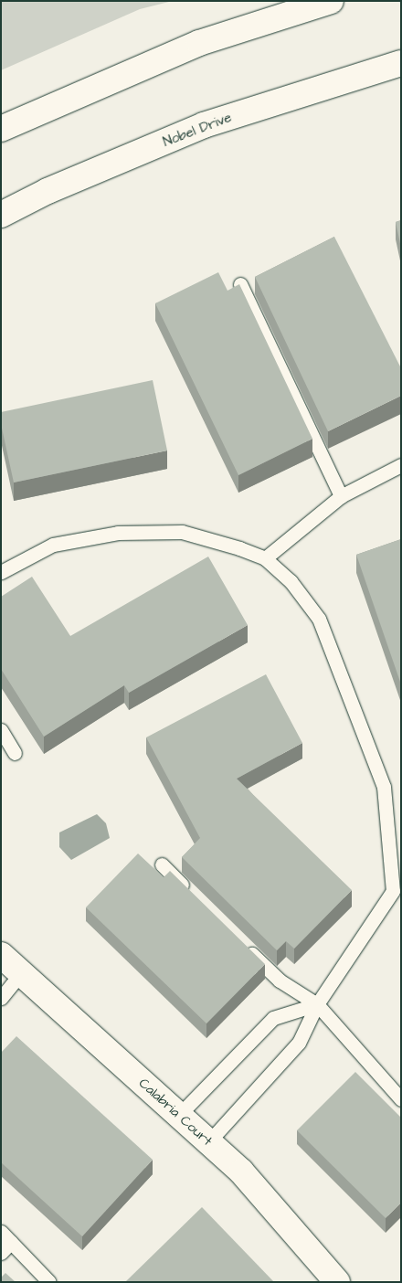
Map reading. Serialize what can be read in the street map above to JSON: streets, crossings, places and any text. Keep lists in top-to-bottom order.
{
  "streets": {
    "main road": ["Nobel Drive", "Calabria Court"]
  }
}
